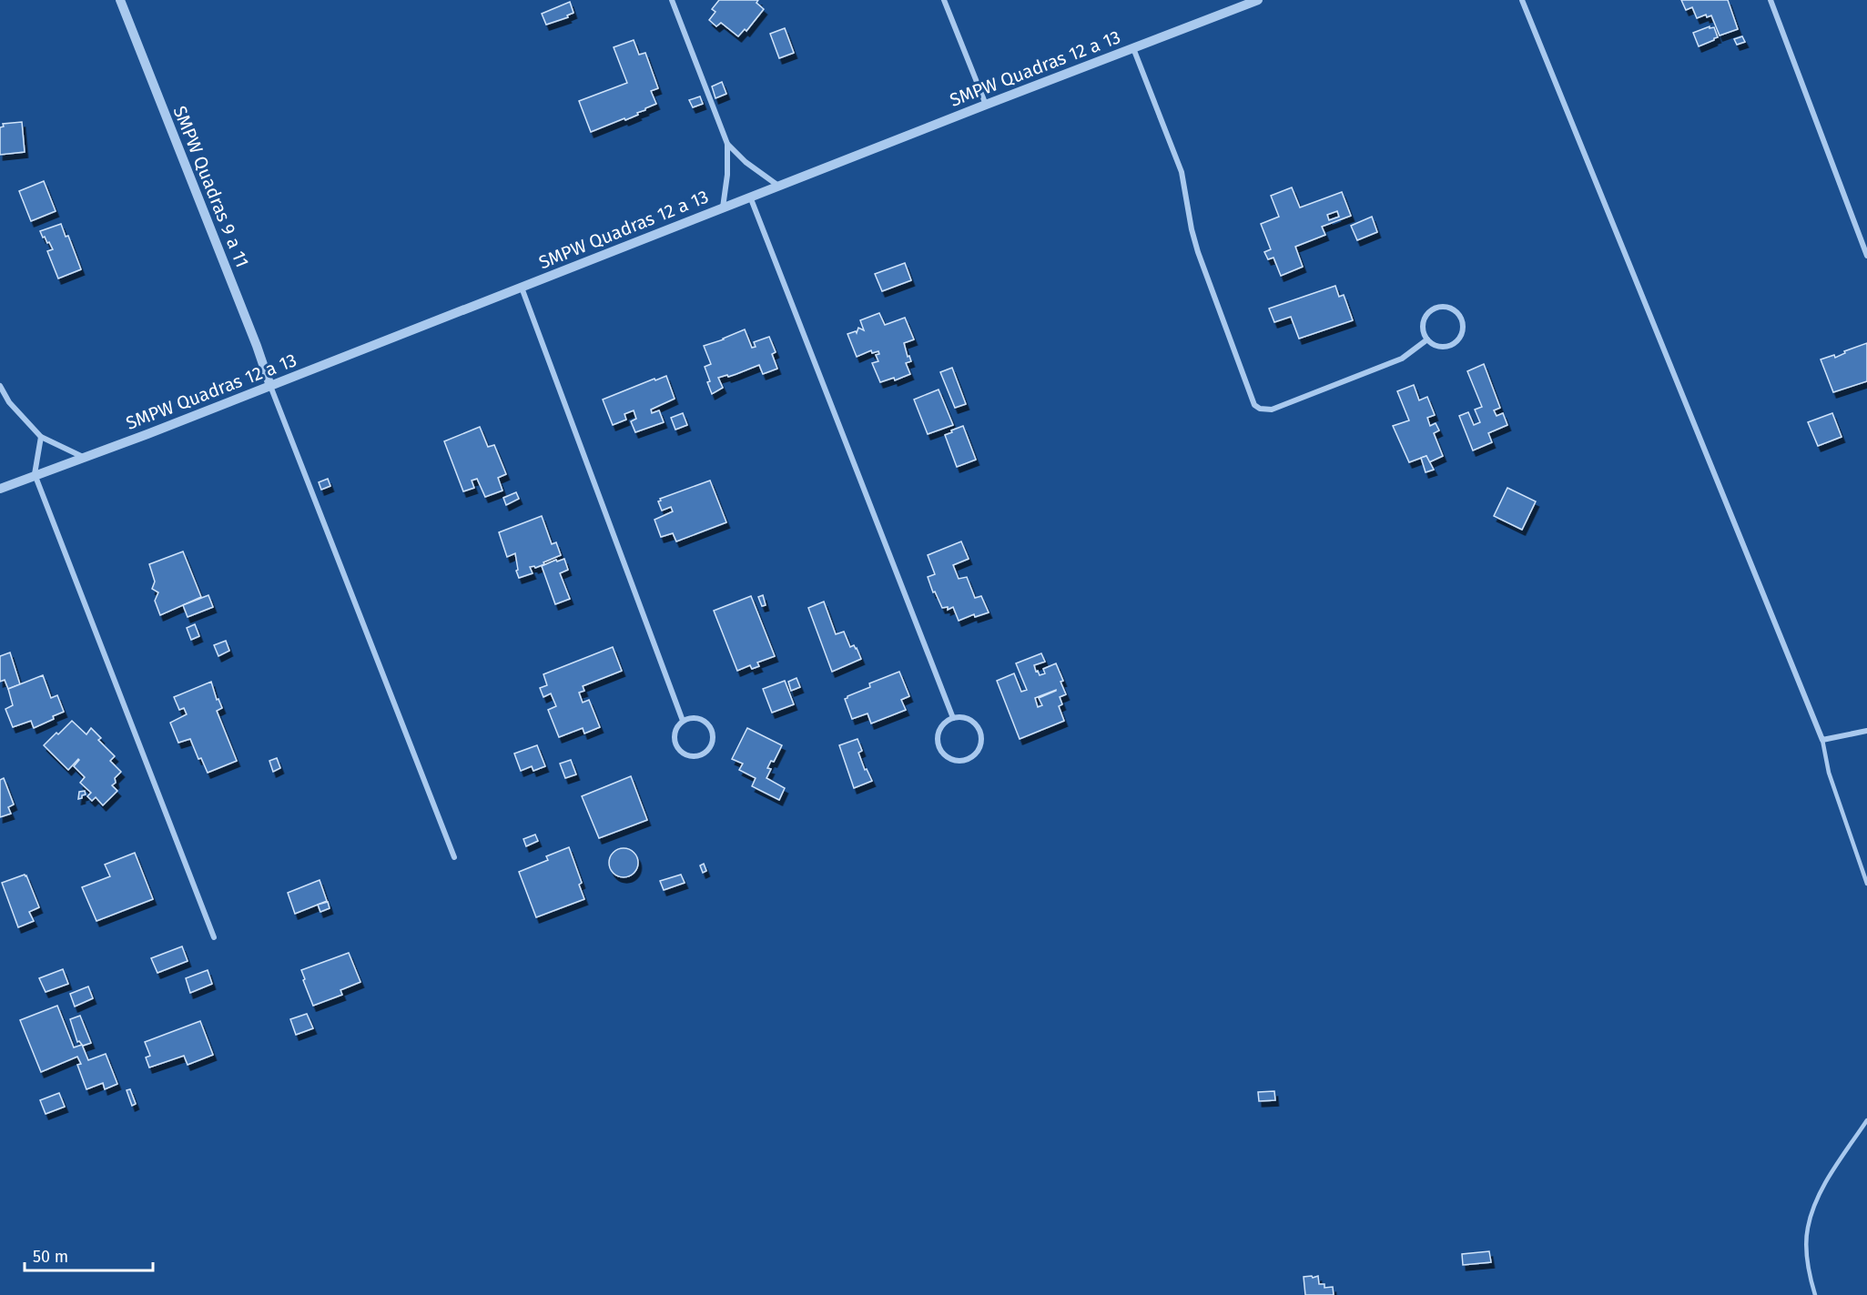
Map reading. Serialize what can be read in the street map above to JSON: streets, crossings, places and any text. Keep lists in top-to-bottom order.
{
  "streets": {
    "street": ["SMPW Quadras 12 a 13", "SMPW Quadras 9 a 11"]
  },
  "crossings": [
    ["SMPW Quadras 12 a 13", "SMPW Quadras 9 a 11"]
  ],
  "scale_bar": "50 m"
}
